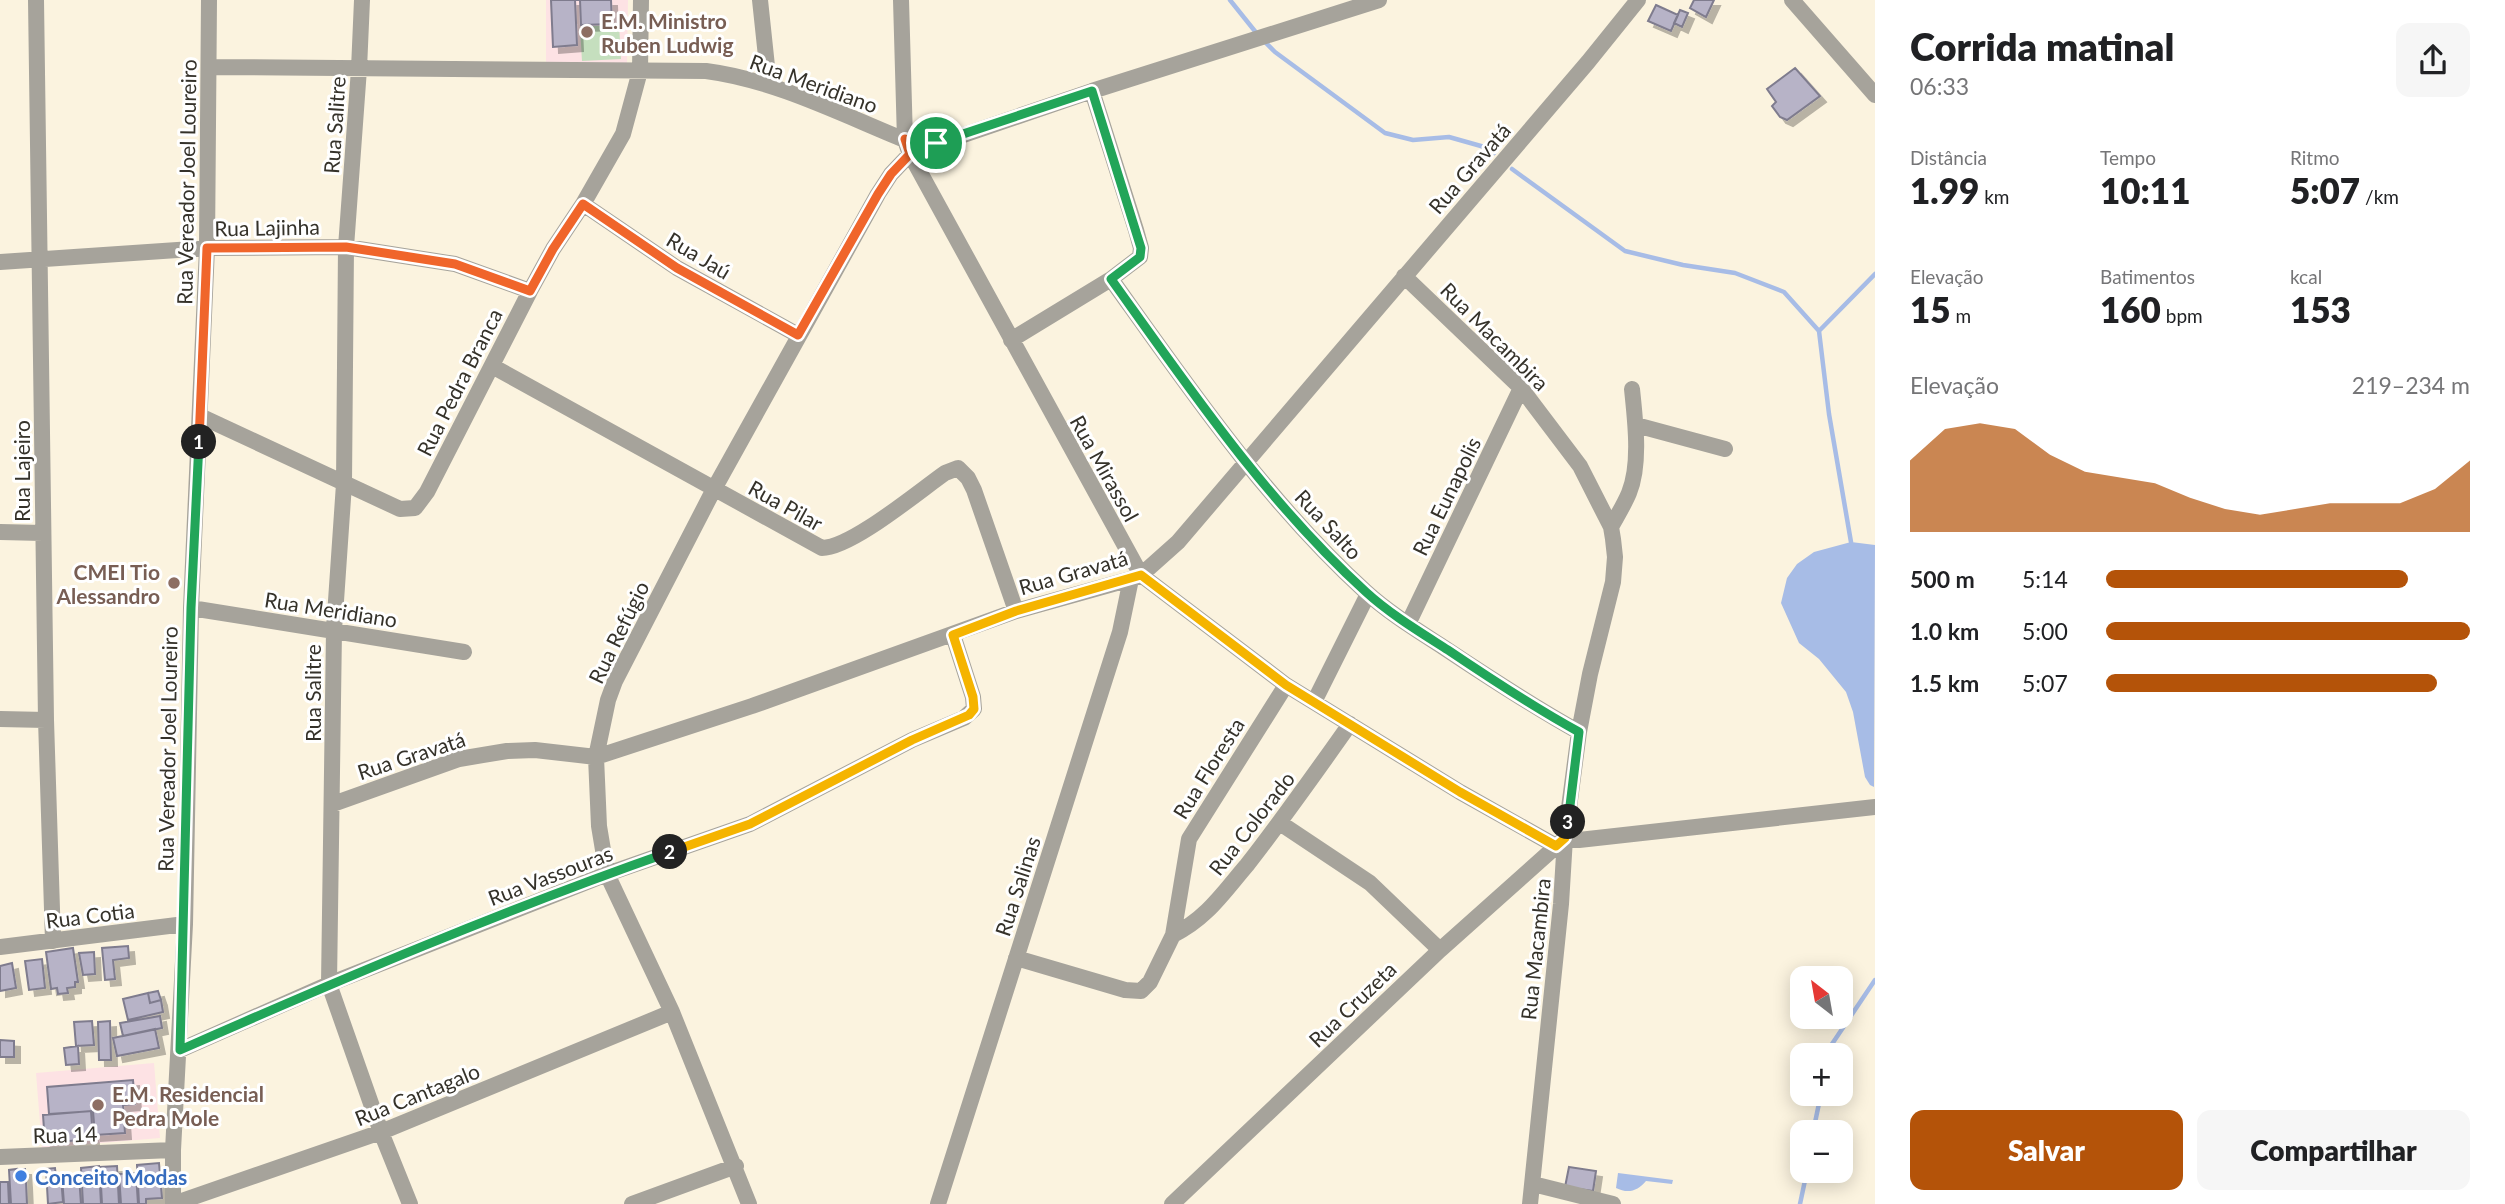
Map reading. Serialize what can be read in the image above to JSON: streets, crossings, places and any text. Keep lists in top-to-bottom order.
{
  "streets": {
    "street": [
      "Rua Meridiano",
      "Rua Salitre",
      "Rua Gravatá",
      "Rua Vereador Joel Loureiro",
      "Rua Lajinha",
      "Rua Jaú",
      "Rua Macambira",
      "Rua Pedra Branca",
      "Rua Mirassol",
      "Rua Lajeiro",
      "Rua Eunapolis",
      "Rua Pilar",
      "Rua Salto",
      "Rua Refúgio",
      "Rua Floresta",
      "Rua Colorado",
      "Rua Vassouras",
      "Rua Salinas",
      "Rua Cotia",
      "Rua Cruzeta",
      "Rua Cantagalo",
      "Rua 14"
    ]
  },
  "crossings": [
    ["Rua Meridiano", "Rua Salitre"],
    ["Rua Meridiano", "Rua Vereador Joel Loureiro"],
    ["Rua Meridiano", "Rua Pedra Branca"],
    ["Rua Meridiano", "Rua Mirassol"],
    ["Rua Meridiano", "Rua Refúgio"],
    ["Rua Salitre", "Rua Gravatá"],
    ["Rua Salitre", "Rua Lajinha"],
    ["Rua Salitre", "Rua Pedra Branca"],
    ["Rua Salitre", "Rua Vassouras"],
    ["Rua Salitre", "Rua Cantagalo"],
    ["Rua Gravatá", "Rua Macambira"],
    ["Rua Gravatá", "Rua Mirassol"],
    ["Rua Gravatá", "Rua Pilar"],
    ["Rua Gravatá", "Rua Salto"],
    ["Rua Gravatá", "Rua Refúgio"],
    ["Rua Gravatá", "Rua Vassouras"],
    ["Rua Gravatá", "Rua Salinas"],
    ["Rua Vereador Joel Loureiro", "Rua Lajinha"],
    ["Rua Vereador Joel Loureiro", "Rua Vassouras"],
    ["Rua Vereador Joel Loureiro", "Rua Cotia"],
    ["Rua Vereador Joel Loureiro", "Rua Cantagalo"],
    ["Rua Vereador Joel Loureiro", "Rua 14"],
    ["Rua Lajinha", "Rua Pedra Branca"],
    ["Rua Lajinha", "Rua Lajeiro"],
    ["Rua Jaú", "Rua Pedra Branca"],
    ["Rua Jaú", "Rua Refúgio"],
    ["Rua Macambira", "Rua Mirassol"],
    ["Rua Macambira", "Rua Eunapolis"],
    ["Rua Macambira", "Rua Salto"],
    ["Rua Macambira", "Rua Cruzeta"],
    ["Rua Pedra Branca", "Rua Pilar"],
    ["Rua Mirassol", "Rua Refúgio"],
    ["Rua Mirassol", "Rua Floresta"],
    ["Rua Mirassol", "Rua Colorado"],
    ["Rua Mirassol", "Rua Salinas"],
    ["Rua Mirassol", "Rua Cruzeta"],
    ["Rua Lajeiro", "Rua Cotia"],
    ["Rua Eunapolis", "Rua Salto"],
    ["Rua Pilar", "Rua Refúgio"],
    ["Rua Refúgio", "Rua Vassouras"],
    ["Rua Refúgio", "Rua Cantagalo"],
    ["Rua Floresta", "Rua Colorado"],
    ["Rua Floresta", "Rua Salinas"]
  ],
  "places": [
    "E.M. Ministro Ruben Ludwig",
    "CMEI Tio Alessandro",
    "E.M. Residencial Pedra Mole",
    "Conceito Modas"
  ],
  "north": "top left",
  "page": {
    "heading": ["Corrida matinal", "06:33"],
    "stats": [
      ["Distância", "1.99 km"],
      ["Tempo", "10:11"],
      ["Ritmo", "5:07 /km"],
      ["Elevação", "15 m"],
      ["Batimentos", "160 bpm"],
      ["kcal", "153"]
    ],
    "chart": ["Elevação", "219–234 m"],
    "pins": ["1", "3", "2"],
    "list": [
      {
        "name": "500 m",
        "note": "5:14"
      },
      {
        "name": "1.0 km",
        "note": "5:00"
      },
      {
        "name": "1.5 km",
        "note": "5:07"
      }
    ],
    "map_buttons": ["+", "−"],
    "buttons": ["Salvar", "Compartilhar"]
  }
}
